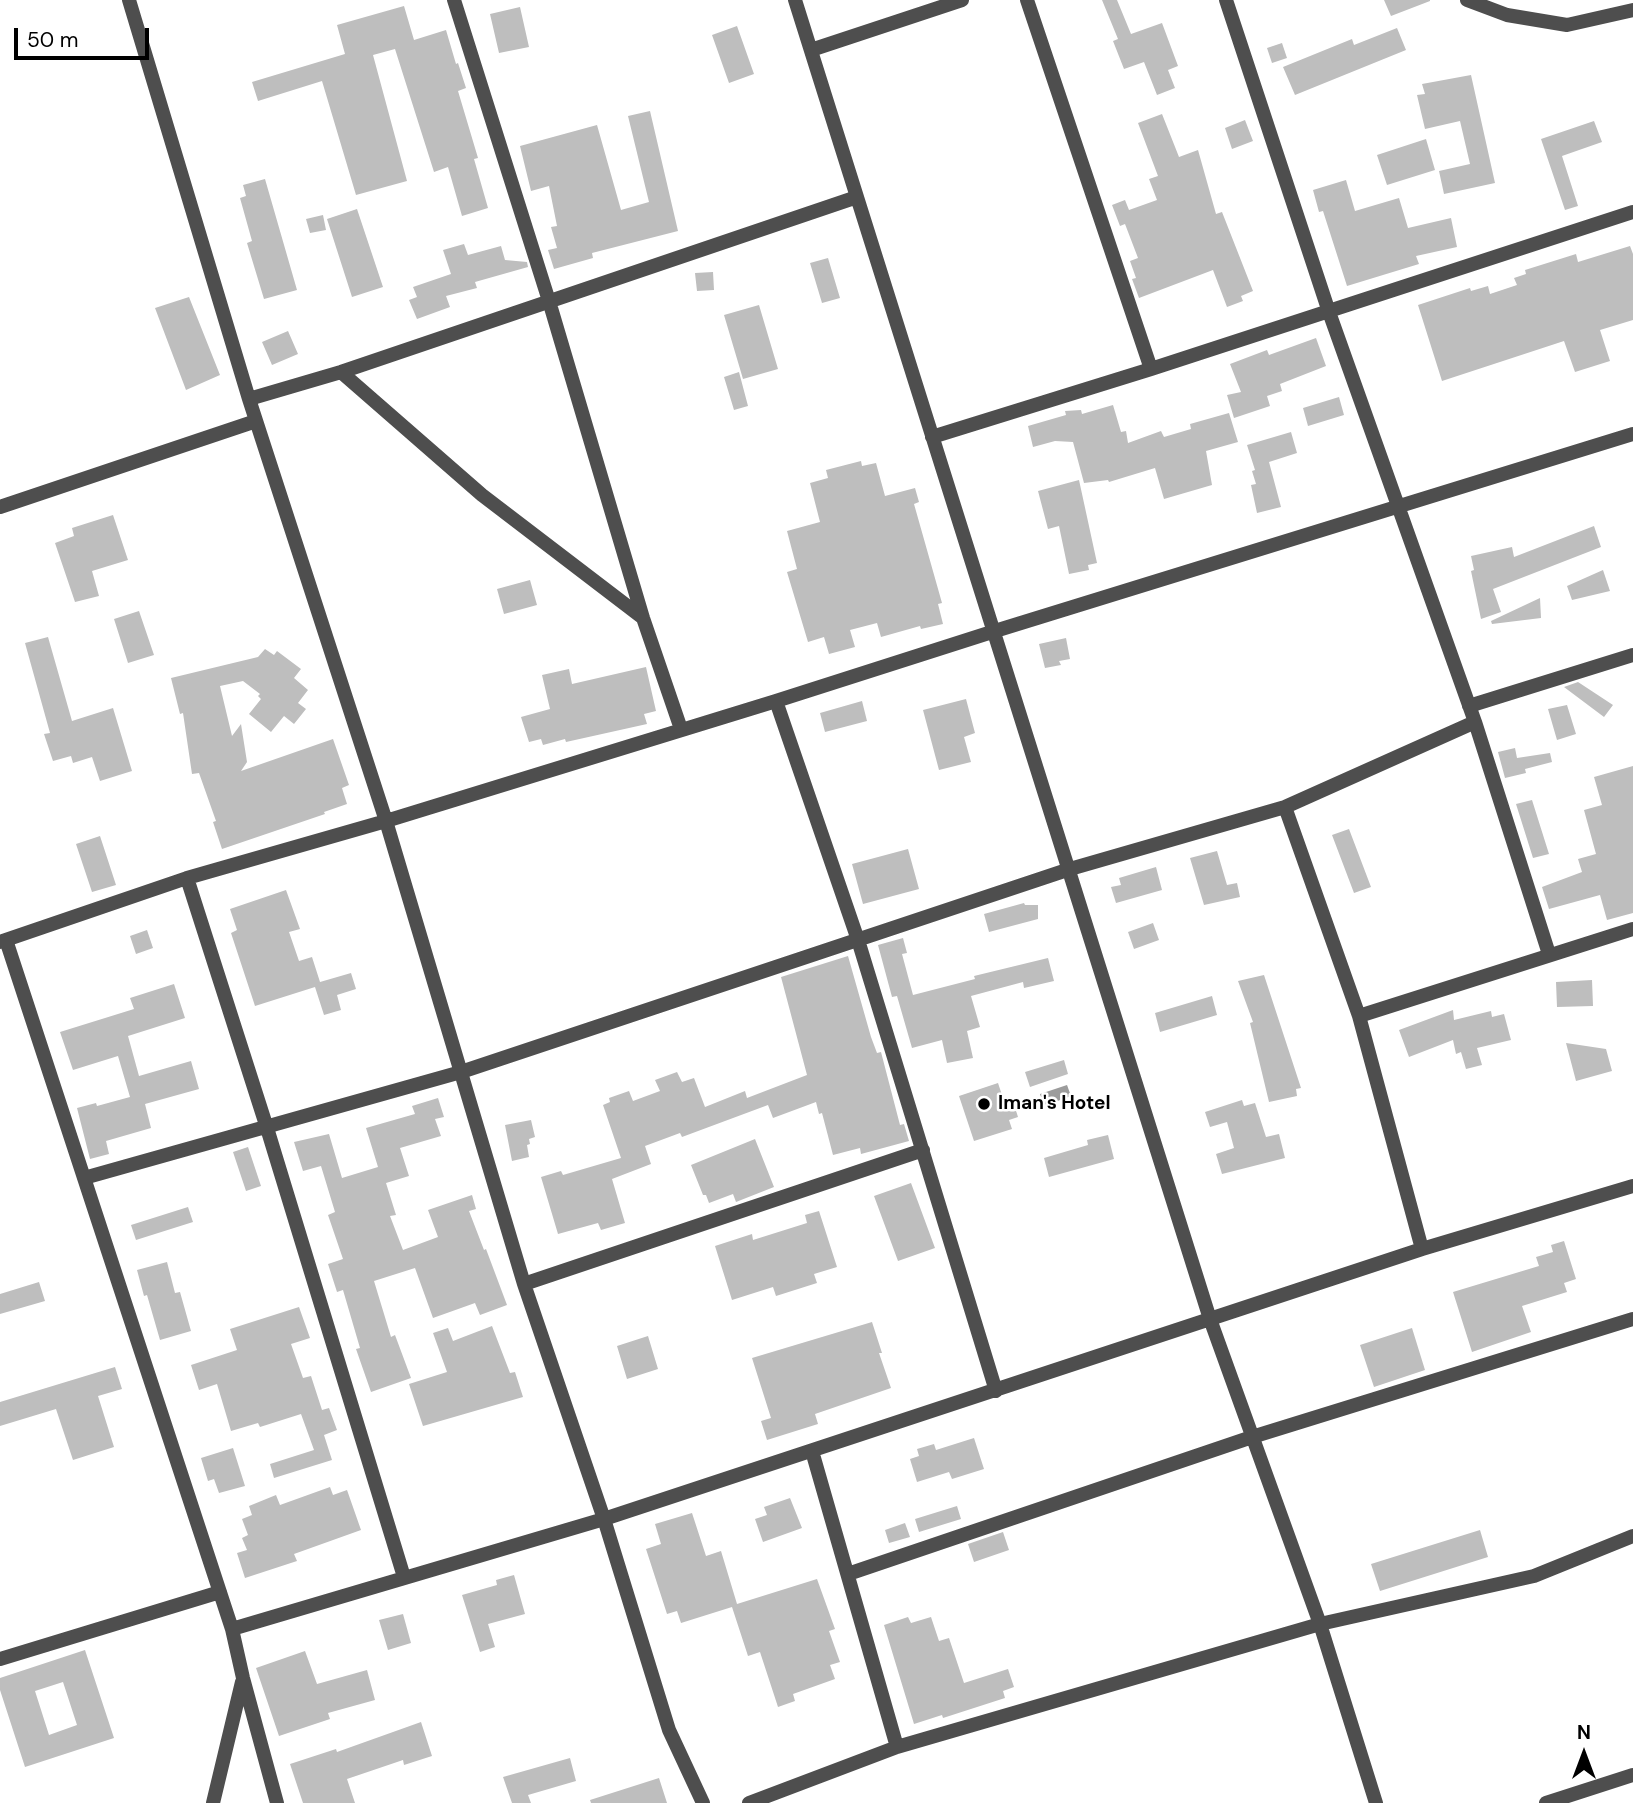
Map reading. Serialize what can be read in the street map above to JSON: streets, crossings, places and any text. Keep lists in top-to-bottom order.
{
  "places": ["Iman's Hotel"],
  "scale_bar": "50 m",
  "north": "top"
}
